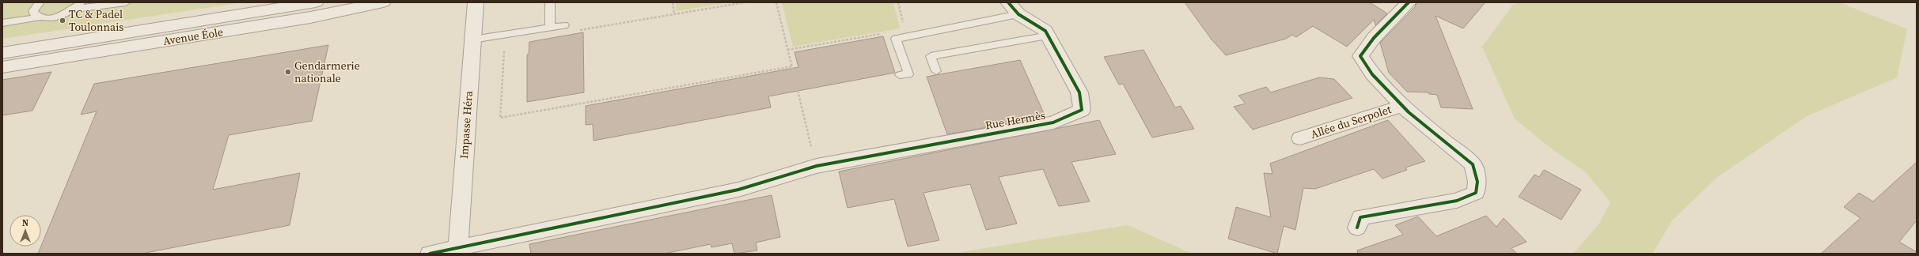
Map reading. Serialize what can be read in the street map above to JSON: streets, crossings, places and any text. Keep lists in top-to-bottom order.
{
  "streets": {
    "street": [
      "Avenue Éole",
      "Rue Hermès",
      "Allée du Serpolet",
      "Impasse Héra"
    ]
  },
  "places": ["TC & Padel Toulonnais", "Gendarmerie nationale"],
  "north": "top"
}
